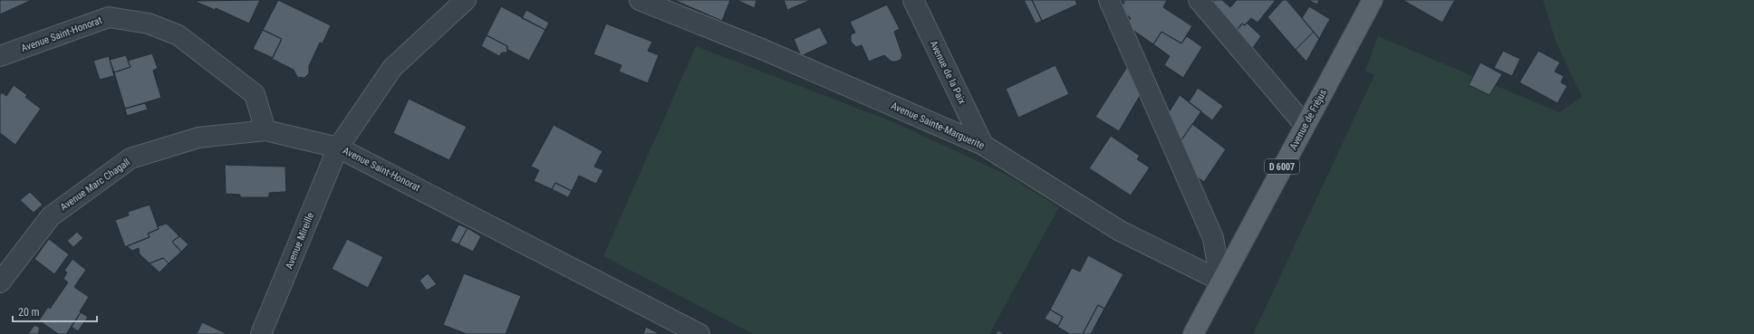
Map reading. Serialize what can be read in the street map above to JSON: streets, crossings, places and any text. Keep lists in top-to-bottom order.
{
  "streets": {
    "main road": ["Avenue de Fréjus", "D 6007"],
    "street": [
      "Avenue Saint-Honorat",
      "Avenue de la Paix",
      "Avenue Sainte-Marguerite",
      "Avenue Marc Chagall",
      "Avenue Mireille"
    ]
  },
  "crossings": [
    ["Avenue Saint-Honorat", "Avenue Marc Chagall"],
    ["Avenue Saint-Honorat", "Avenue Mireille"],
    ["Avenue de la Paix", "Avenue Sainte-Marguerite"],
    ["Avenue de Fréjus", "Avenue Sainte-Marguerite"]
  ],
  "scale_bar": "20 m"
}
